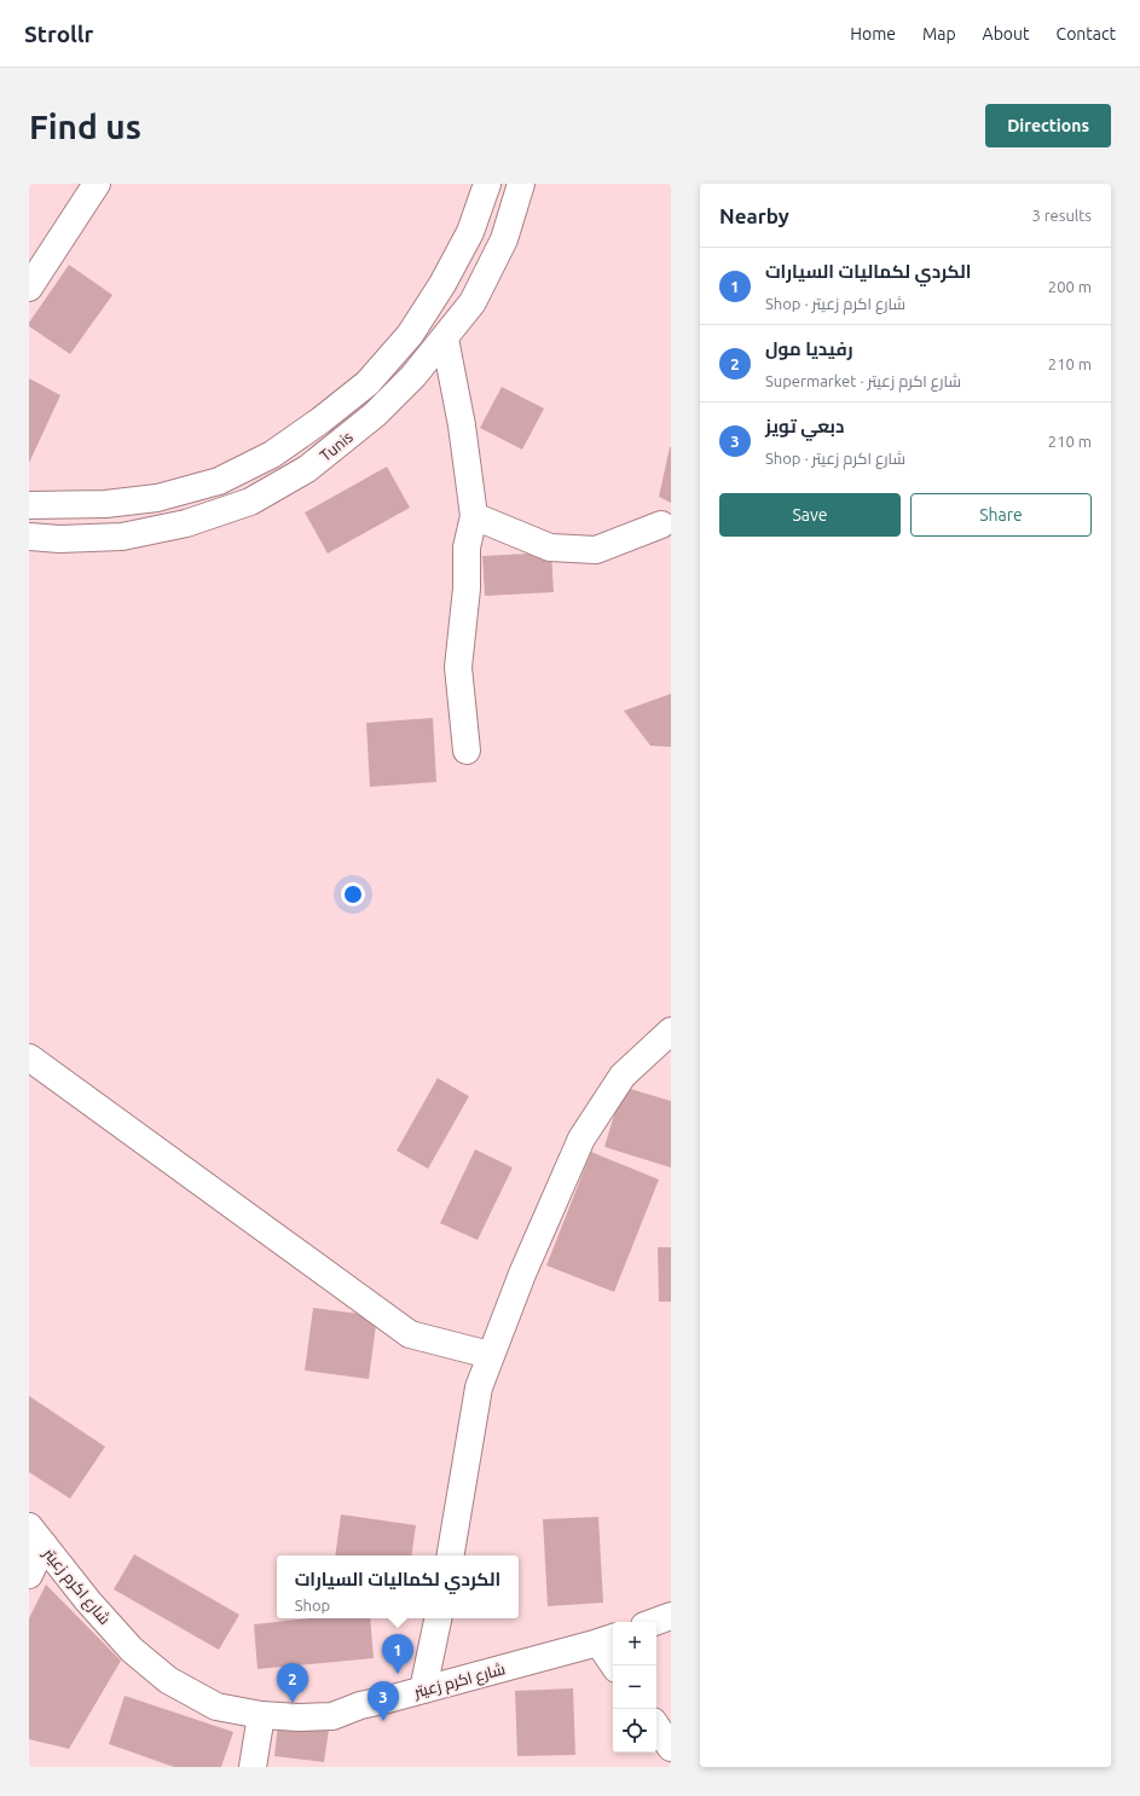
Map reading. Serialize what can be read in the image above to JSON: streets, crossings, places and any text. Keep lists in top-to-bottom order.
{
  "streets": {
    "street": ["Tunis", "شارع اكرم زعيتر"]
  },
  "page": {
    "header": "Strollr",
    "nav": [
      "Home",
      "Map",
      "About",
      "Contact"
    ],
    "buttons": [
      "Directions",
      ["Save", "Share"]
    ],
    "title": "Find us",
    "heading": ["Nearby", "3 results"],
    "list": [
      {
        "mark": "1",
        "name": "الكردي لكماليات السيارات",
        "note": "Shop · شارع اكرم زعيتر",
        "value": "200 m"
      },
      {
        "mark": "2",
        "name": "رفيديا مول",
        "note": "Supermarket · شارع اكرم زعيتر",
        "value": "210 m"
      },
      {
        "mark": "3",
        "name": "دبعي تويز",
        "note": "Shop · شارع اكرم زعيتر",
        "value": "210 m"
      }
    ],
    "popup": ["الكردي لكماليات السيارات", "Shop"],
    "map_buttons": ["+", "−"],
    "pins": ["1", "2", "3"]
  }
}
